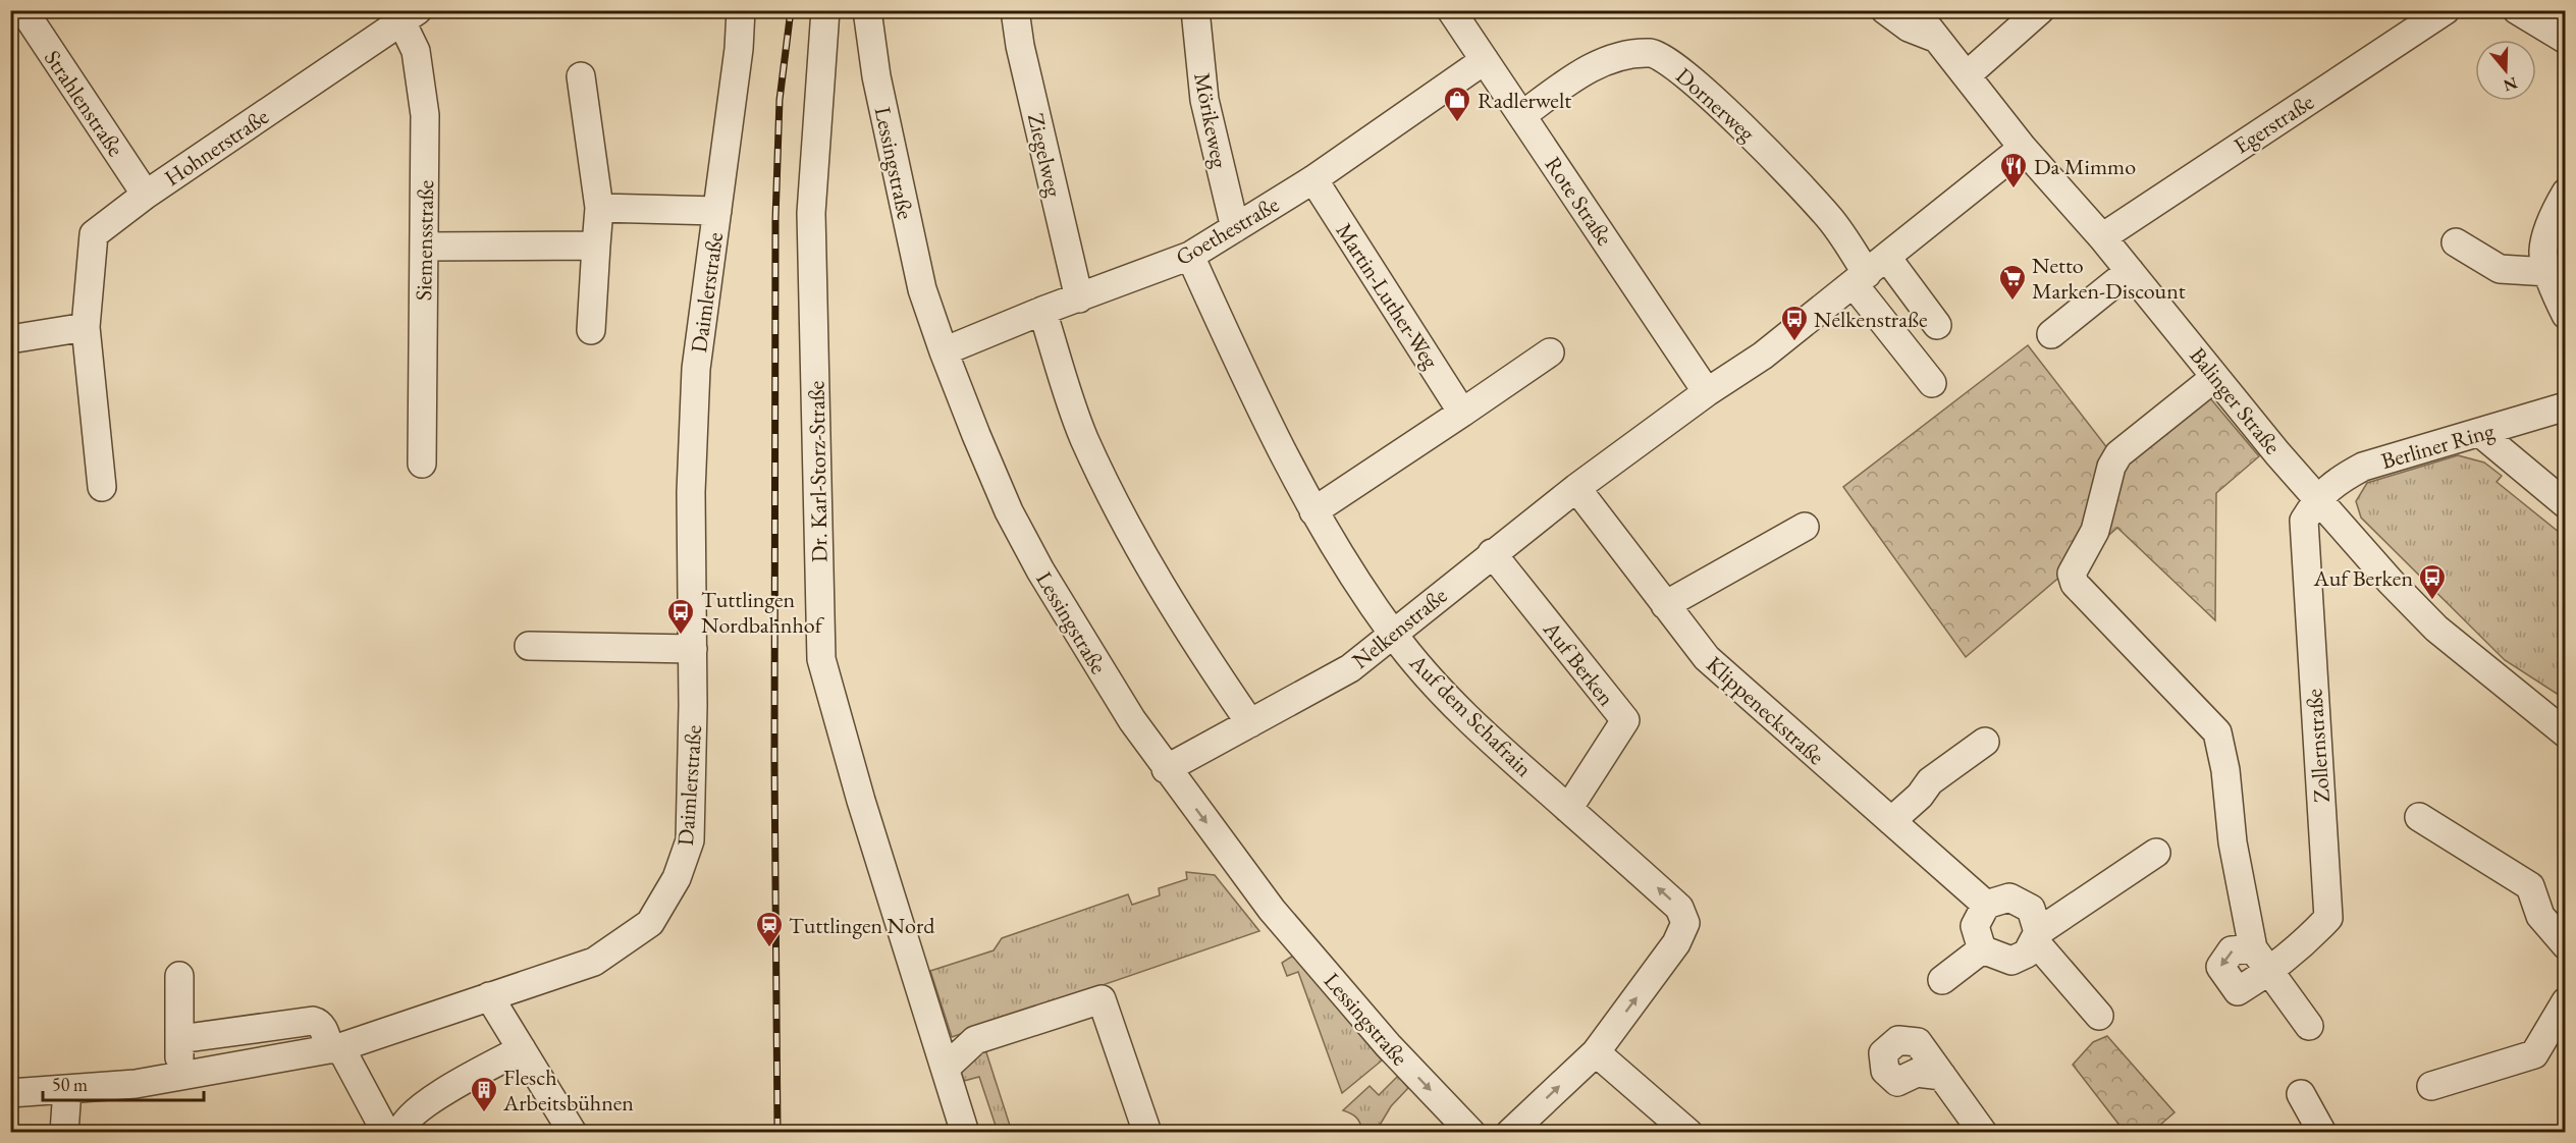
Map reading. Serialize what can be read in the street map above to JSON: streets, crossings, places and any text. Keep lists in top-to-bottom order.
{
  "streets": {
    "street": [
      "Strahlenstraße",
      "Dornerweg",
      "Mörikeweg",
      "Egerstraße",
      "Hohnerstraße",
      "Ziegelweg",
      "Lessingstraße",
      "Rote Straße",
      "Goethestraße",
      "Siemensstraße",
      "Daimlerstraße",
      "Martin-Luther-Weg",
      "Balinger Straße",
      "Berliner Ring",
      "Dr. Karl-Storz-Straße",
      "Nelkenstraße",
      "Auf Berken",
      "Klippeneckstraße",
      "Auf dem Schafrain",
      "Zollernstraße"
    ]
  },
  "crossings": [
    ["Strahlenstraße", "Hohnerstraße"],
    ["Dornerweg", "Rote Straße"],
    ["Dornerweg", "Nelkenstraße"],
    ["Mörikeweg", "Goethestraße"],
    ["Egerstraße", "Balinger Straße"],
    ["Hohnerstraße", "Siemensstraße"],
    ["Ziegelweg", "Goethestraße"],
    ["Lessingstraße", "Goethestraße"],
    ["Lessingstraße", "Nelkenstraße"],
    ["Rote Straße", "Goethestraße"],
    ["Rote Straße", "Nelkenstraße"],
    ["Goethestraße", "Martin-Luther-Weg"],
    ["Goethestraße", "Auf dem Schafrain"],
    ["Balinger Straße", "Berliner Ring"],
    ["Balinger Straße", "Nelkenstraße"],
    ["Balinger Straße", "Zollernstraße"],
    ["Berliner Ring", "Zollernstraße"],
    ["Nelkenstraße", "Auf Berken"],
    ["Nelkenstraße", "Klippeneckstraße"],
    ["Nelkenstraße", "Auf dem Schafrain"],
    ["Auf Berken", "Auf dem Schafrain"]
  ],
  "one_way": ["Lessingstraße"],
  "places": {
    "shop": ["Radlerwelt"],
    "restaurant": ["Da Mimmo"],
    "supermarket": ["Netto Marken-Discount"],
    "bus stop": ["Nelkenstraße", "Auf Berken", "Tuttlingen Nordbahnhof"],
    "station": ["Tuttlingen Nord"],
    "building": ["Flesch Arbeitsbühnen"]
  },
  "scale_bar": "50 m",
  "north": "bottom"
}
